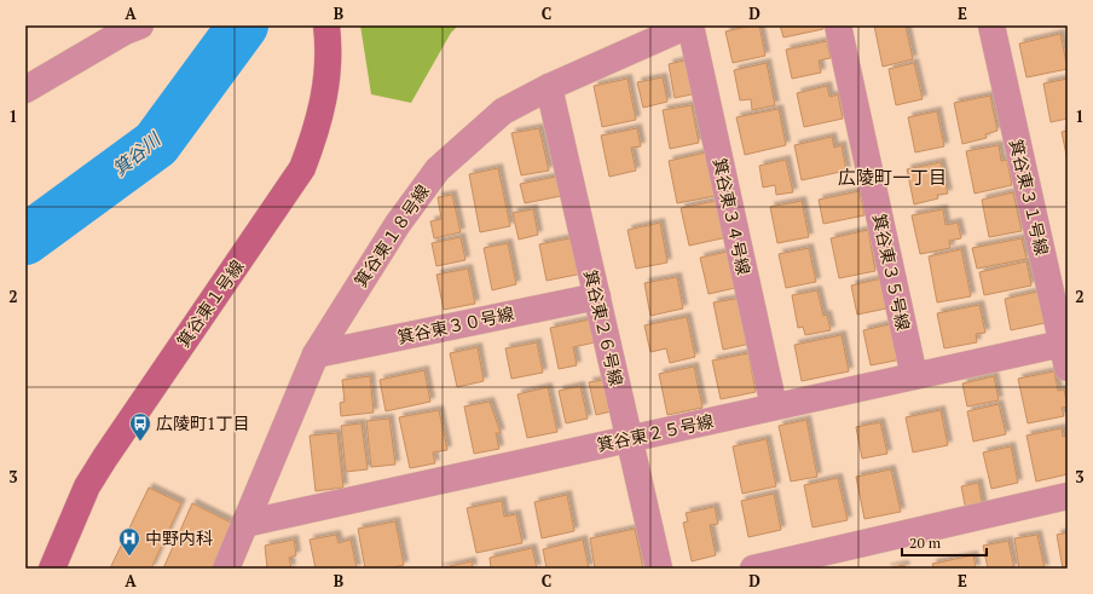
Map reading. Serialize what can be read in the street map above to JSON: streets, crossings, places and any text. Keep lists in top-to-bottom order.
{
  "streets": {
    "street": [
      "箕谷東３１号線",
      "箕谷東３４号線",
      "箕谷東１８号線",
      "箕谷東３５号線",
      "箕谷東１号線",
      "箕谷東３０号線",
      "箕谷東２６号線",
      "箕谷東２５号線"
    ]
  },
  "crossings": [
    ["箕谷東３１号線", "箕谷東２５号線"],
    ["箕谷東３４号線", "箕谷東１８号線"],
    ["箕谷東３４号線", "箕谷東２５号線"],
    ["箕谷東１８号線", "箕谷東３０号線"],
    ["箕谷東１８号線", "箕谷東２６号線"],
    ["箕谷東１８号線", "箕谷東２５号線"],
    ["箕谷東３５号線", "箕谷東２５号線"],
    ["箕谷東３０号線", "箕谷東２６号線"],
    ["箕谷東２６号線", "箕谷東２５号線"]
  ],
  "districts": ["広陵町一丁目"],
  "water": ["箕谷川"],
  "places": {
    "bus stop": ["広陵町1丁目"],
    "hospital": ["中野内科"]
  },
  "scale_bar": "20 m",
  "grid": {
    "columns": [
      "A",
      "B",
      "C",
      "D",
      "E"
    ],
    "rows": ["1", "2", "3"]
  }
}
